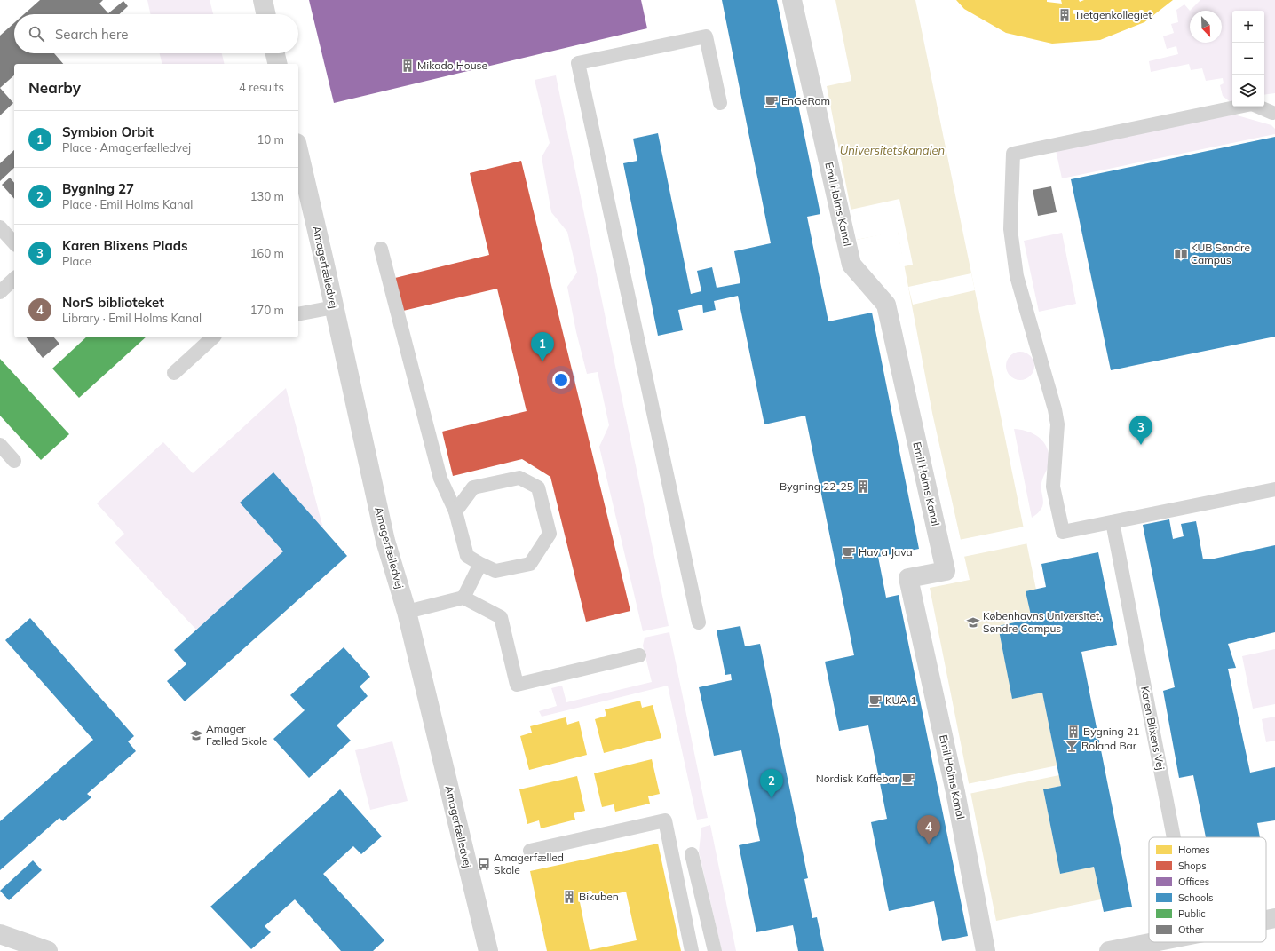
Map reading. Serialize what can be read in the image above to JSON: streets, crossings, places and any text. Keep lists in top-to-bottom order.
{
  "streets": {
    "street": ["Emil Holms Kanal", "Amagerfælledvej"],
    "lane": ["Karen Blixens Vej"]
  },
  "water": ["Universitetskanalen"],
  "places": {
    "building": [
      "Tietgenkollegiet",
      "Mikado House",
      "Bygning 22-25",
      "Bygning 21",
      "Bikuben"
    ],
    "cafe": [
      "EnGeRom",
      "Hav a Java",
      "KUA 1",
      "Nordisk Kaffebar"
    ],
    "library": ["KUB Søndre Campus"],
    "school or university": ["Københavns Universitet, Søndre Campus", "Amager Fælled Skole"],
    "bar": ["Roland Bar"],
    "bus stop": ["Amagerfælled Skole"]
  },
  "legend": [
    "Homes",
    "Shops",
    "Offices",
    "Schools",
    "Public",
    "Other"
  ],
  "north": "bottom right",
  "page": {
    "map_buttons": ["+", "−"],
    "search": "Search here",
    "heading": ["Nearby", "4 results"],
    "list": [
      {
        "mark": "1",
        "name": "Symbion Orbit",
        "note": "Place · Amagerfælledvej",
        "value": "10 m"
      },
      {
        "mark": "2",
        "name": "Bygning 27",
        "note": "Place · Emil Holms Kanal",
        "value": "130 m"
      },
      {
        "mark": "3",
        "name": "Karen Blixens Plads",
        "note": "Place",
        "value": "160 m"
      },
      {
        "mark": "4",
        "name": "NorS biblioteket",
        "note": "Library · Emil Holms Kanal",
        "value": "170 m"
      }
    ],
    "pins": [
      "1",
      "3",
      "2",
      "4"
    ]
  }
}
